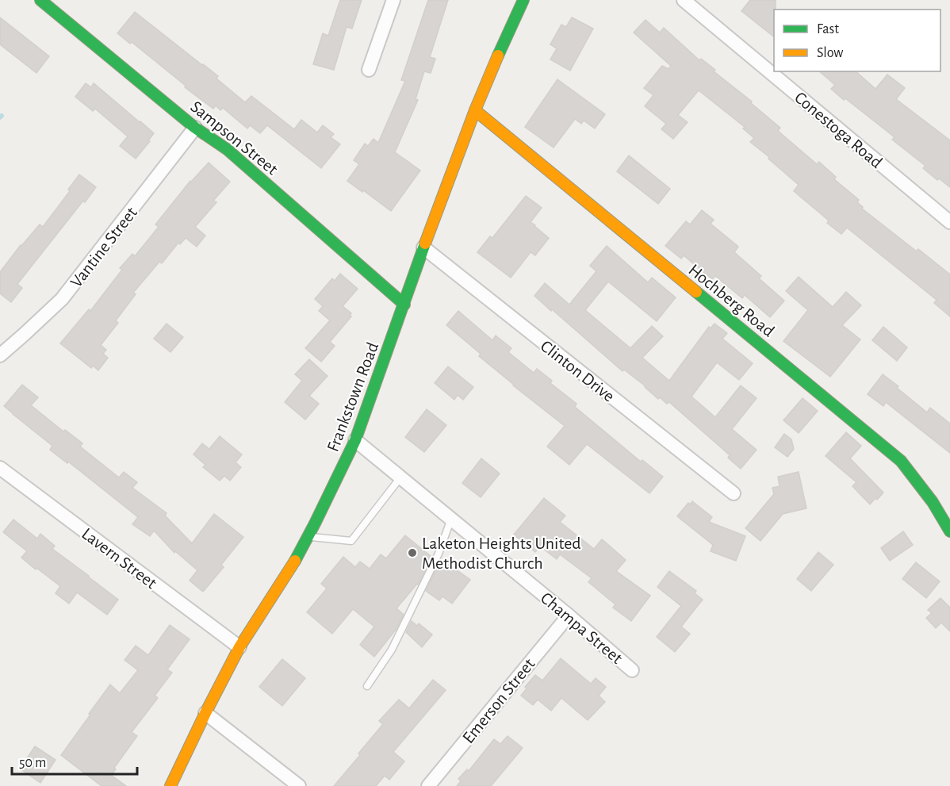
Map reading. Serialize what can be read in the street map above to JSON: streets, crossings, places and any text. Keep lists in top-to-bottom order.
{
  "streets": {
    "street": [
      "Conestoga Road",
      "Sampson Street",
      "Vantine Street",
      "Hochberg Road",
      "Clinton Drive",
      "Frankstown Road",
      "Lavern Street",
      "Champa Street",
      "Emerson Street"
    ]
  },
  "crossings": [
    ["Sampson Street", "Vantine Street"],
    ["Sampson Street", "Frankstown Road"],
    ["Hochberg Road", "Frankstown Road"],
    ["Clinton Drive", "Frankstown Road"],
    ["Frankstown Road", "Lavern Street"],
    ["Frankstown Road", "Champa Street"],
    ["Champa Street", "Emerson Street"]
  ],
  "places": ["Laketon Heights United Methodist Church"],
  "legend": ["Fast", "Slow"],
  "scale_bar": "50 m"
}
